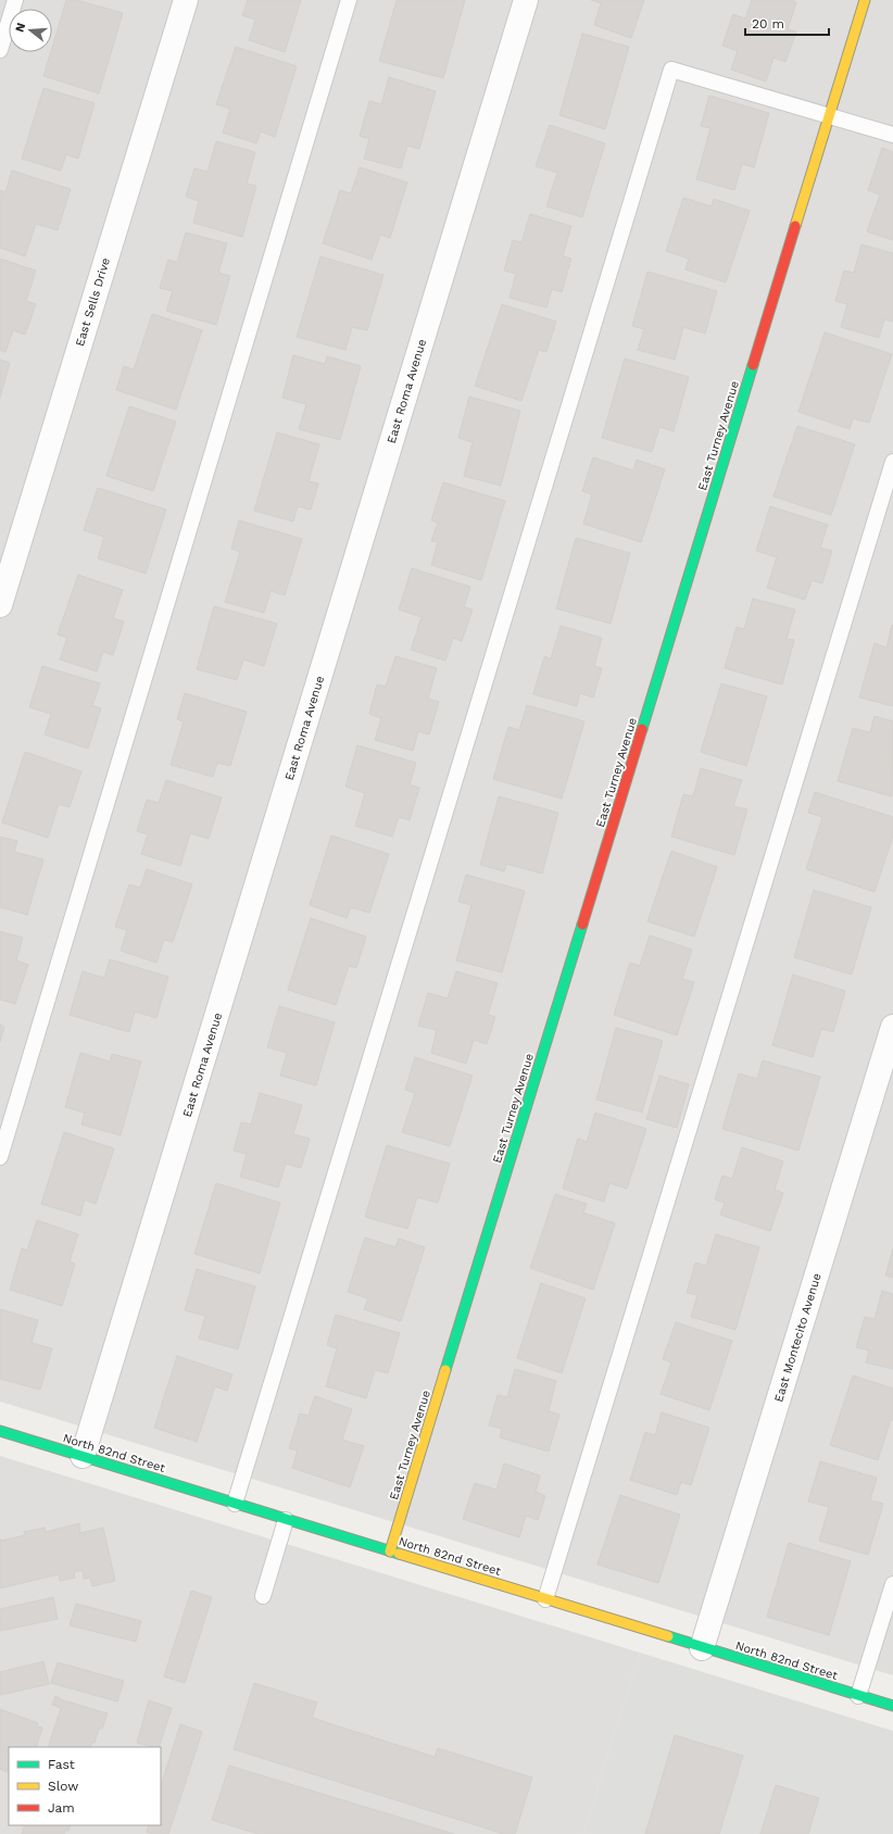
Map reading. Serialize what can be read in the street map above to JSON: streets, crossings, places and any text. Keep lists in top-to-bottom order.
{
  "streets": {
    "street": [
      "East Sells Drive",
      "East Roma Avenue",
      "East Turney Avenue",
      "East Montecito Avenue",
      "North 82nd Street"
    ]
  },
  "crossings": [
    ["East Roma Avenue", "North 82nd Street"],
    ["East Turney Avenue", "North 82nd Street"],
    ["East Montecito Avenue", "North 82nd Street"]
  ],
  "legend": ["Fast", "Slow", "Jam"],
  "scale_bar": "20 m",
  "north": "left"
}
